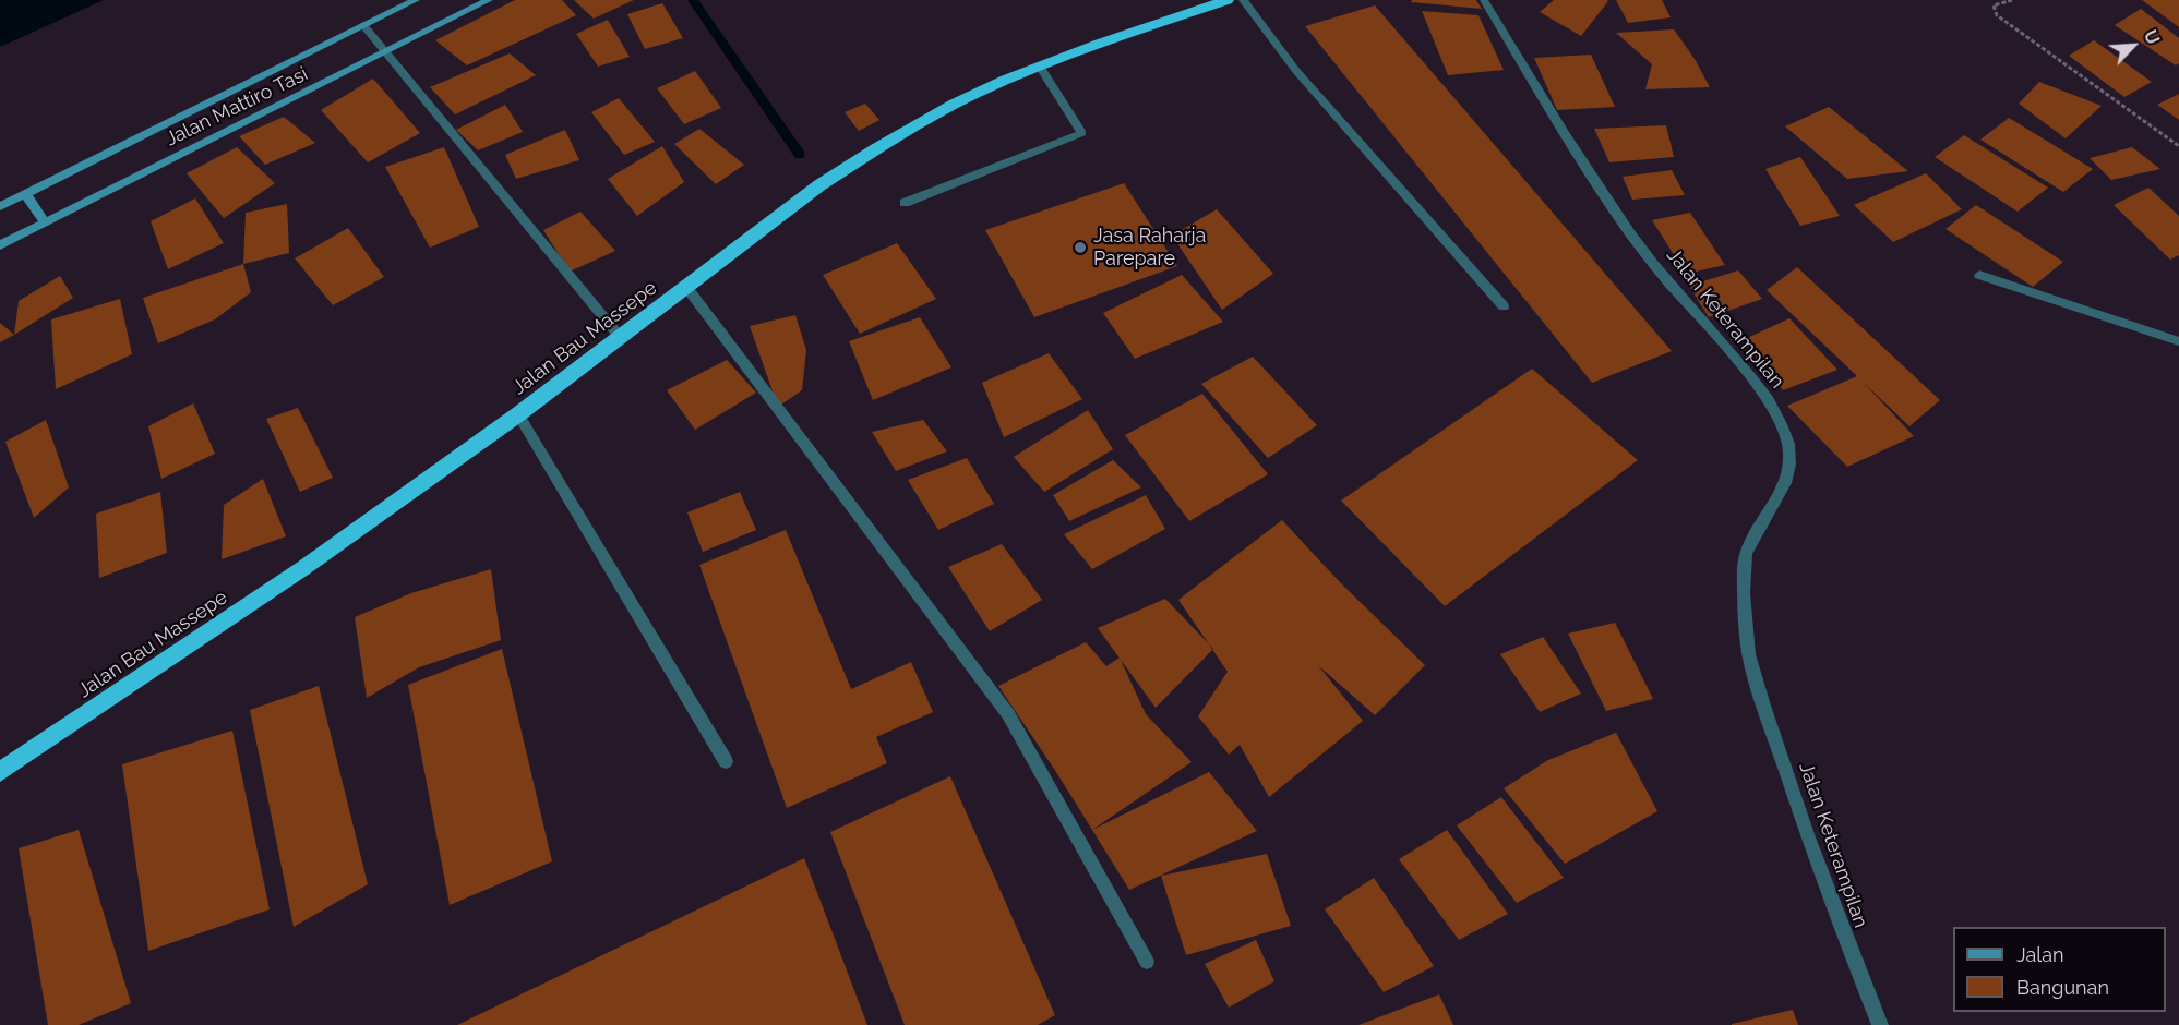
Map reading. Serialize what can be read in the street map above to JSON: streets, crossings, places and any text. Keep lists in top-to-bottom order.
{
  "streets": {
    "highway": ["Jalan Bau Massepe"],
    "main road": ["Jalan Mattiro Tasi"],
    "street": ["Jalan Keterampilan"]
  },
  "places": ["Jasa Raharja Parepare"],
  "legend": ["Jalan", "Bangunan"],
  "north": "top right"
}
